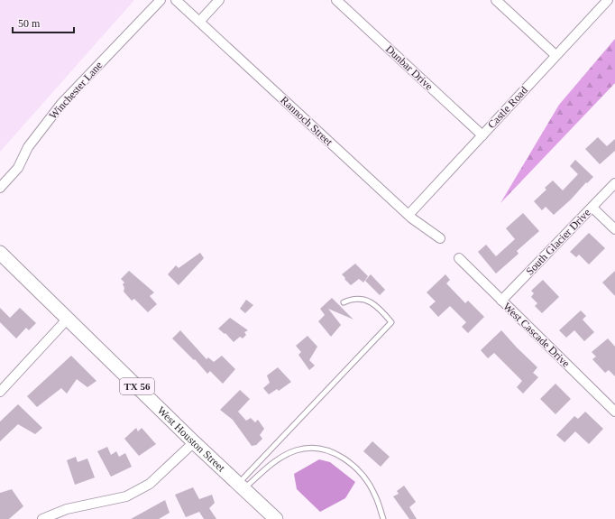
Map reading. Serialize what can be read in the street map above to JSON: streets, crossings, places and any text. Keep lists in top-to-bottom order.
{
  "streets": {
    "main road": ["TX 56", "West Houston Street"],
    "street": [
      "Dunbar Drive",
      "Winchester Lane",
      "Castle Road",
      "Rannoch Street",
      "South Glacier Drive",
      "West Cascade Drive"
    ]
  },
  "crossings": [
    ["Dunbar Drive", "Castle Road"],
    ["Castle Road", "Rannoch Street"],
    ["South Glacier Drive", "West Cascade Drive"]
  ],
  "scale_bar": "50 m"
}
